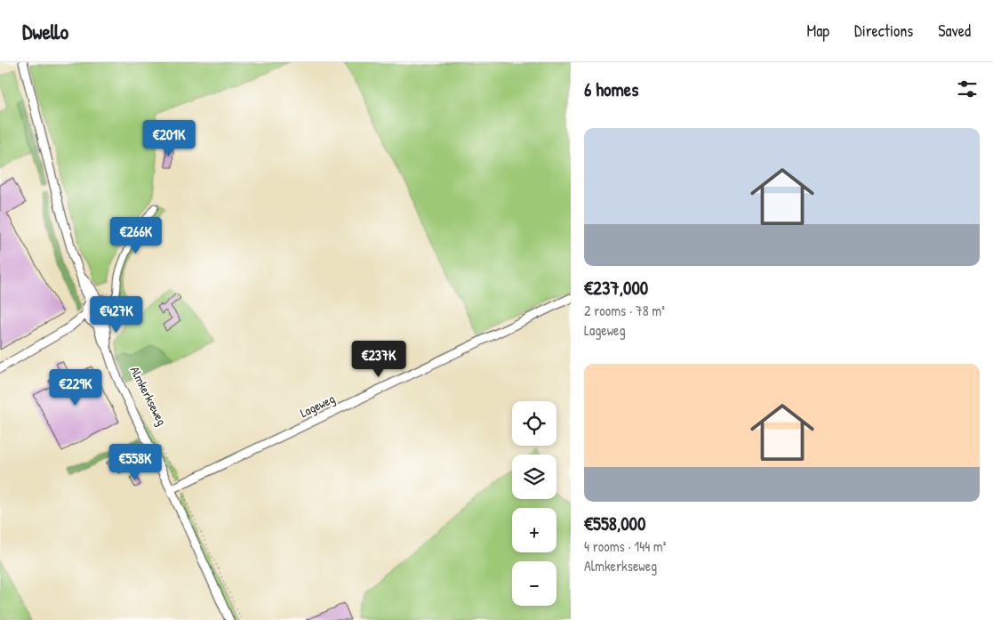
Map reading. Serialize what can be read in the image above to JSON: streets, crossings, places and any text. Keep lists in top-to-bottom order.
{
  "streets": {
    "street": ["Almkerkseweg", "Lageweg"]
  },
  "crossings": [
    ["Almkerkseweg", "Lageweg"]
  ],
  "page": {
    "header": "Dwello",
    "nav": ["Map", "Directions", "Saved"],
    "heading": "6 homes",
    "list": [
      {
        "name": "€237,000",
        "note": "2 rooms · 78 m² · Lageweg"
      },
      {
        "name": "€558,000",
        "note": "4 rooms · 144 m² · Almkerkseweg"
      }
    ],
    "price": [
      "€201K",
      "€266K",
      "€427K",
      "€237K",
      "€229K",
      "€558K"
    ],
    "map_buttons": ["+", "−"]
  }
}
